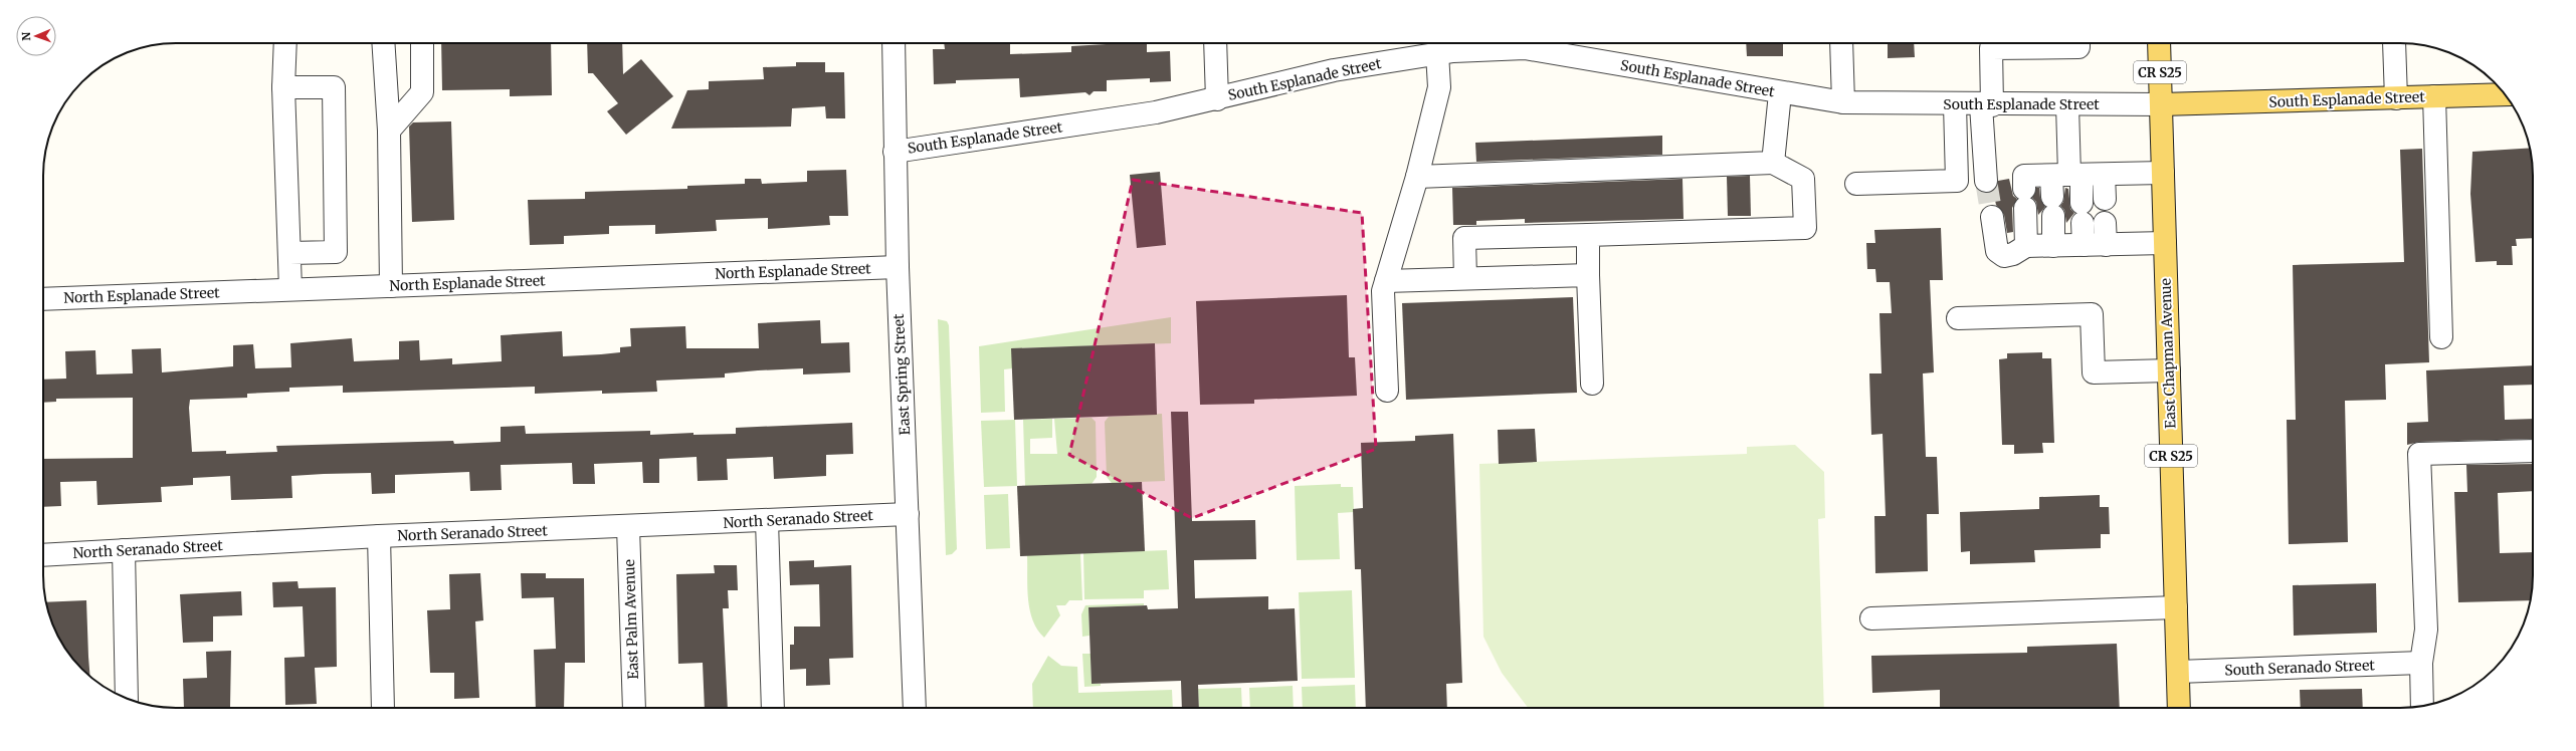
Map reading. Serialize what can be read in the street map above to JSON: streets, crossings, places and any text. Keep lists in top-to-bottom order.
{
  "streets": {
    "main road": ["CR S25", "South Esplanade Street", "East Chapman Avenue"],
    "street": [
      "North Esplanade Street",
      "East Spring Street",
      "North Seranado Street",
      "East Palm Avenue",
      "South Seranado Street"
    ]
  },
  "crossings": [
    ["South Esplanade Street", "East Chapman Avenue"],
    ["South Esplanade Street", "East Spring Street"],
    ["North Esplanade Street", "East Spring Street"],
    ["East Chapman Avenue", "South Seranado Street"],
    ["East Spring Street", "North Seranado Street"],
    ["North Seranado Street", "East Palm Avenue"]
  ],
  "north": "left"
}
